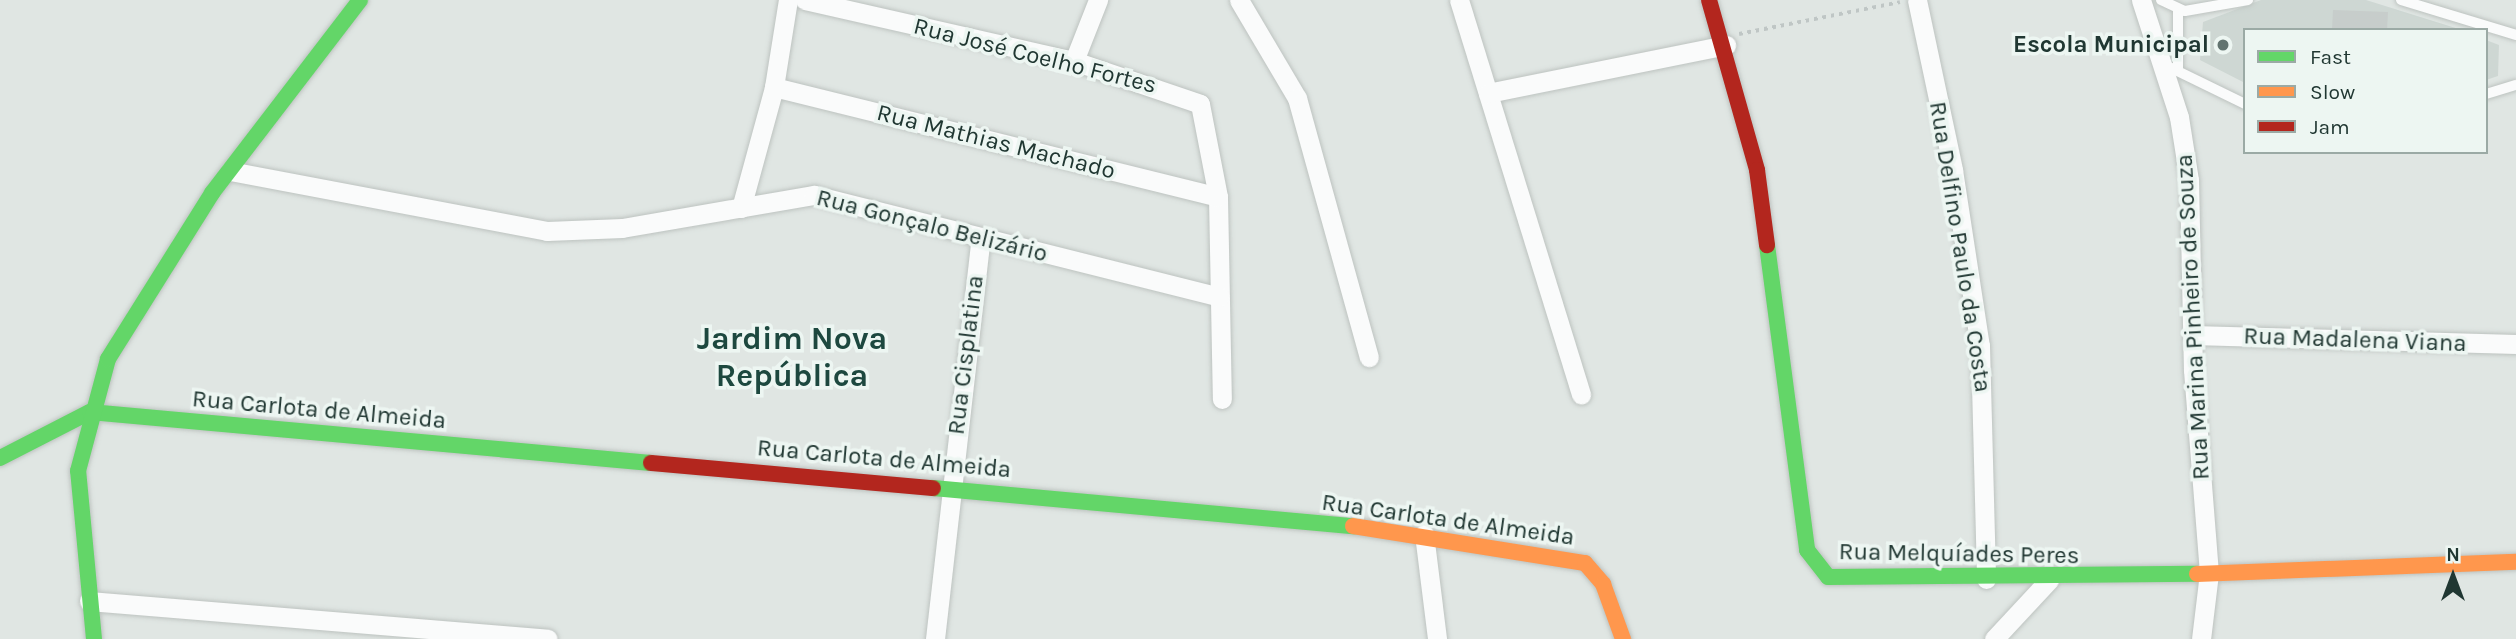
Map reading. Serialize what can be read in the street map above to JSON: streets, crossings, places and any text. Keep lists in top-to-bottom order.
{
  "streets": {
    "street": [
      "Rua José Coelho Fortes",
      "Rua Mathias Machado",
      "Rua Gonçalo Belizário",
      "Rua Delfino Paulo da Costa",
      "Rua Marina Pinheiro de Souza",
      "Rua Madalena Viana",
      "Rua Cisplatina",
      "Rua Carlota de Almeida",
      "Rua Melquíades Peres"
    ]
  },
  "crossings": [
    ["Rua José Coelho Fortes", "Rua Mathias Machado"],
    ["Rua Gonçalo Belizário", "Rua Cisplatina"],
    ["Rua Delfino Paulo da Costa", "Rua Melquíades Peres"],
    ["Rua Marina Pinheiro de Souza", "Rua Madalena Viana"],
    ["Rua Marina Pinheiro de Souza", "Rua Melquíades Peres"],
    ["Rua Cisplatina", "Rua Carlota de Almeida"]
  ],
  "districts": ["Jardim Nova República"],
  "places": ["Escola Municipal"],
  "legend": ["Fast", "Slow", "Jam"],
  "north": "top"
}
